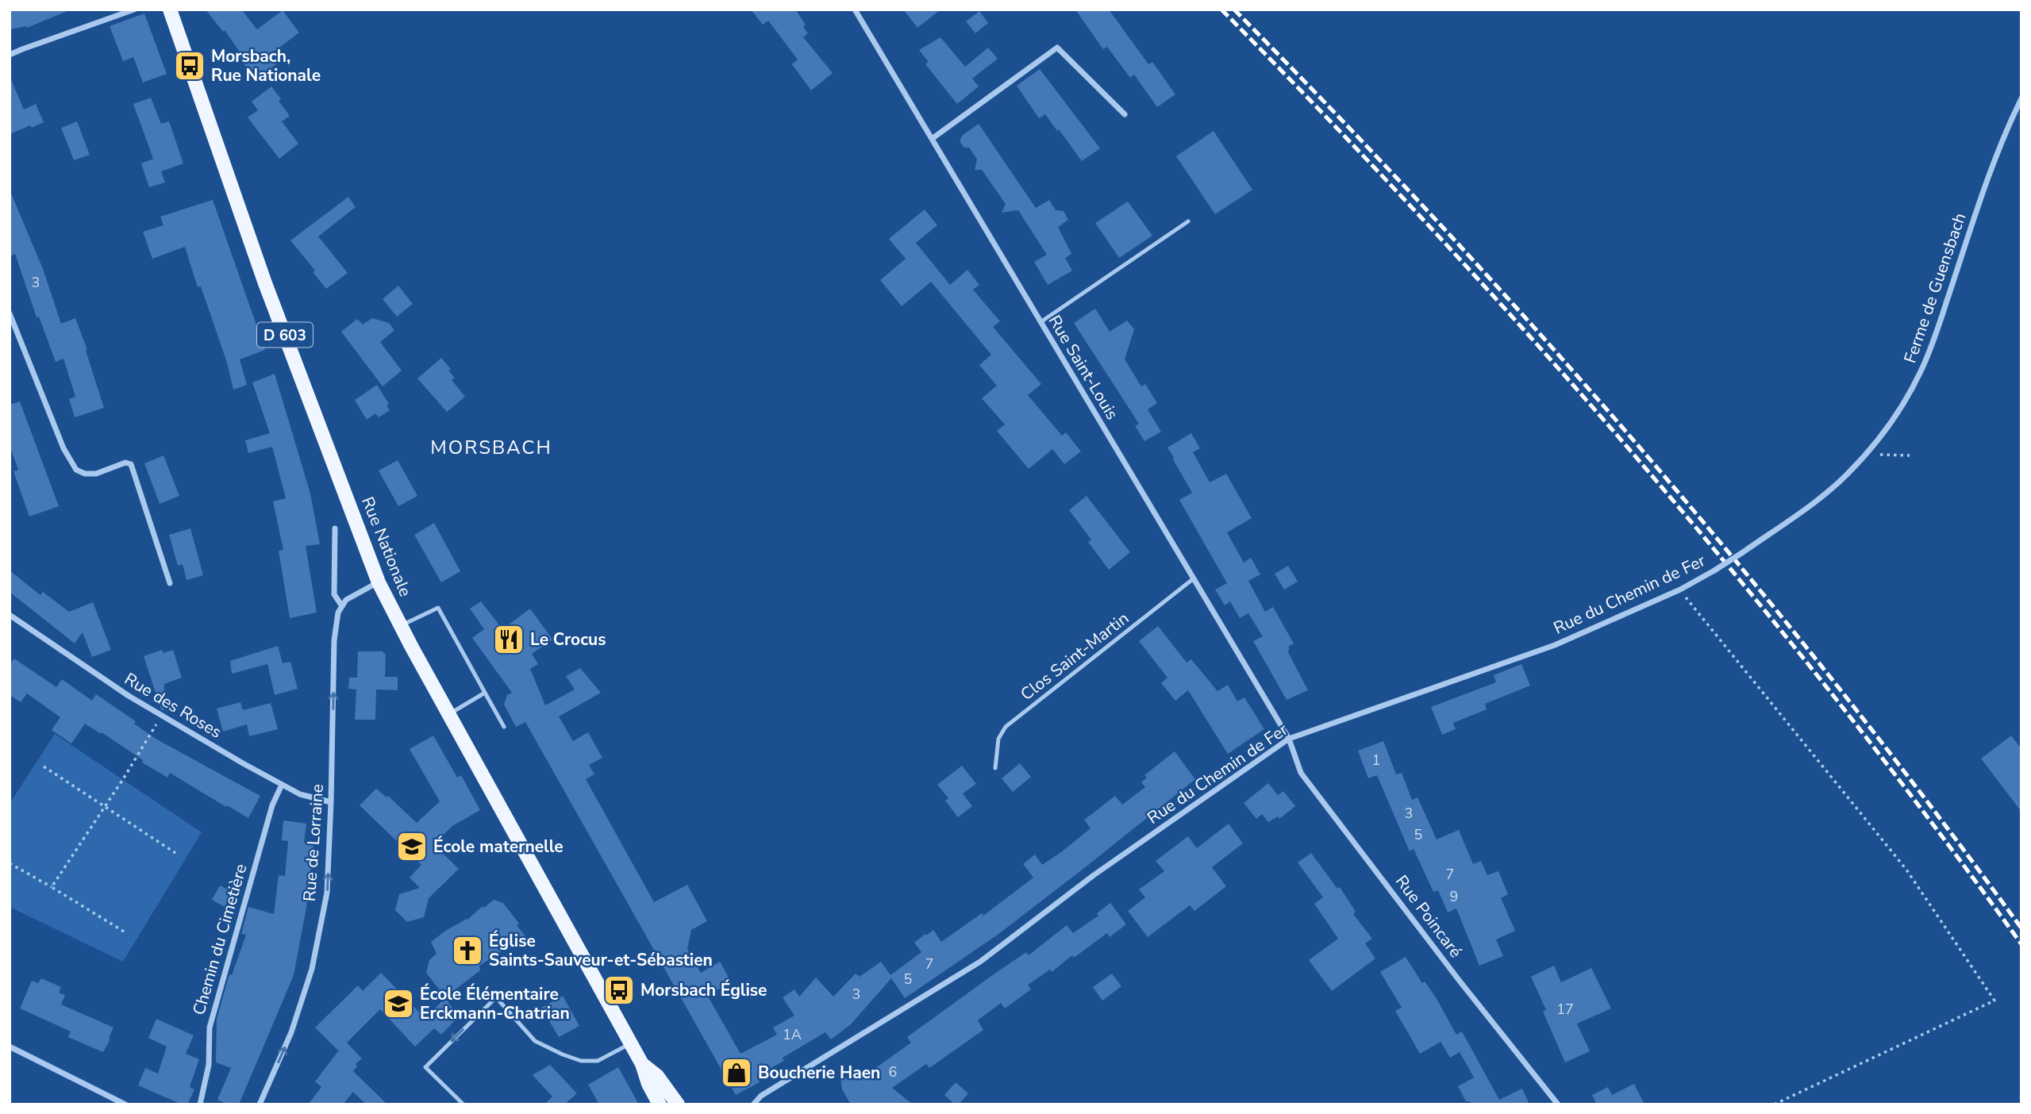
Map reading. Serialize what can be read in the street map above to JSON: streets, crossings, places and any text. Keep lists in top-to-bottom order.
{
  "streets": {
    "main road": ["D 603", "Rue Nationale"],
    "street": [
      "Ferme de Guensbach",
      "Rue Saint-Louis",
      "Rue du Chemin de Fer",
      "Rue des Roses",
      "Rue de Lorraine",
      "Rue Poincaré",
      "Chemin du Cimetière"
    ],
    "lane": ["Clos Saint-Martin"]
  },
  "crossings": [
    ["Ferme de Guensbach", "Rue du Chemin de Fer"],
    ["Rue Saint-Louis", "Rue du Chemin de Fer"],
    ["Rue Saint-Louis", "Clos Saint-Martin"],
    ["Rue Saint-Louis", "Rue Poincaré"],
    ["Rue du Chemin de Fer", "Rue Poincaré"],
    ["Rue des Roses", "Rue de Lorraine"],
    ["Rue des Roses", "Chemin du Cimetière"]
  ],
  "one_way": ["Rue de Lorraine"],
  "districts": ["MORSBACH"],
  "places": {
    "bus stop": ["Morsbach, Rue Nationale", "Morsbach Église"],
    "restaurant": ["Le Crocus"],
    "school or university": ["École maternelle", "École Élémentaire Erckmann-Chatrian"],
    "church": ["Église Saints-Sauveur-et-Sébastien"],
    "shop": ["Boucherie Haen"]
  },
  "house_numbers": [
    "3",
    "1",
    "3",
    "5",
    "7",
    "9",
    "7",
    "5",
    "3",
    "17",
    "1A",
    "6"
  ]
}
